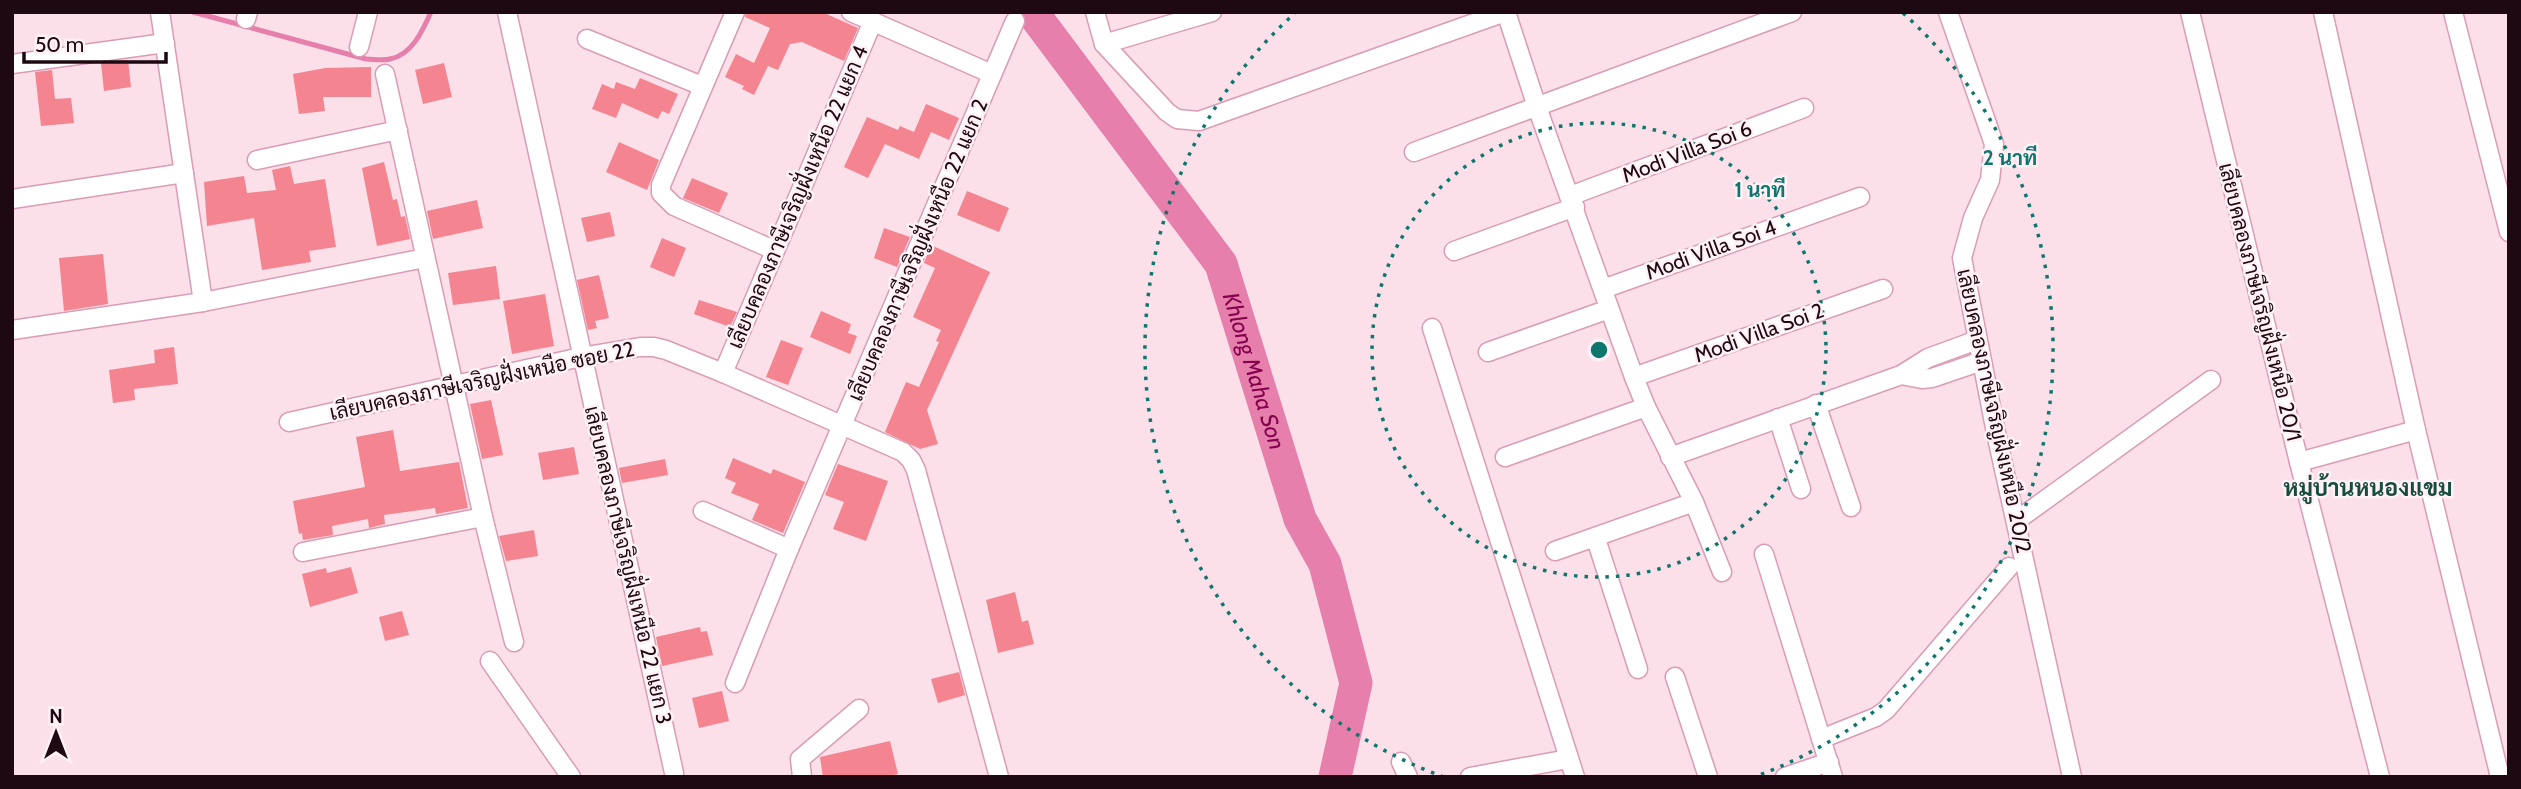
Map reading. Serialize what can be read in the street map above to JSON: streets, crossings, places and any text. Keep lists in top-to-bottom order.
{
  "streets": {
    "street": [
      "Modi Villa Soi 6",
      "เลียบคลองภาษีเจริญฝั่งเหนือ 22 แยก 4",
      "เลียบคลองภาษีเจริญฝั่งเหนือ 22 แยก 2",
      "Modi Villa Soi 4",
      "เลียบคลองภาษีเจริญฝั่งเหนือ 20/1",
      "Modi Villa Soi 2",
      "เลียบคลองภาษีเจริญฝั่งเหนือ ซอย 22",
      "เลียบคลองภาษีเจริญฝั่งเหนือ 20/2",
      "เลียบคลองภาษีเจริญฝั่งเหนือ 22 แยก 3"
    ]
  },
  "crossings": [
    ["เลียบคลองภาษีเจริญฝั่งเหนือ 22 แยก 4", "เลียบคลองภาษีเจริญฝั่งเหนือ ซอย 22"],
    ["เลียบคลองภาษีเจริญฝั่งเหนือ 22 แยก 2", "เลียบคลองภาษีเจริญฝั่งเหนือ ซอย 22"],
    ["เลียบคลองภาษีเจริญฝั่งเหนือ ซอย 22", "เลียบคลองภาษีเจริญฝั่งเหนือ 22 แยก 3"]
  ],
  "districts": ["หมู่บ้านหนองแขม"],
  "water": ["Khlong Maha Son"],
  "scale_bar": "50 m",
  "north": "top",
  "rings": ["2 นาที", "1 นาที"]
}
